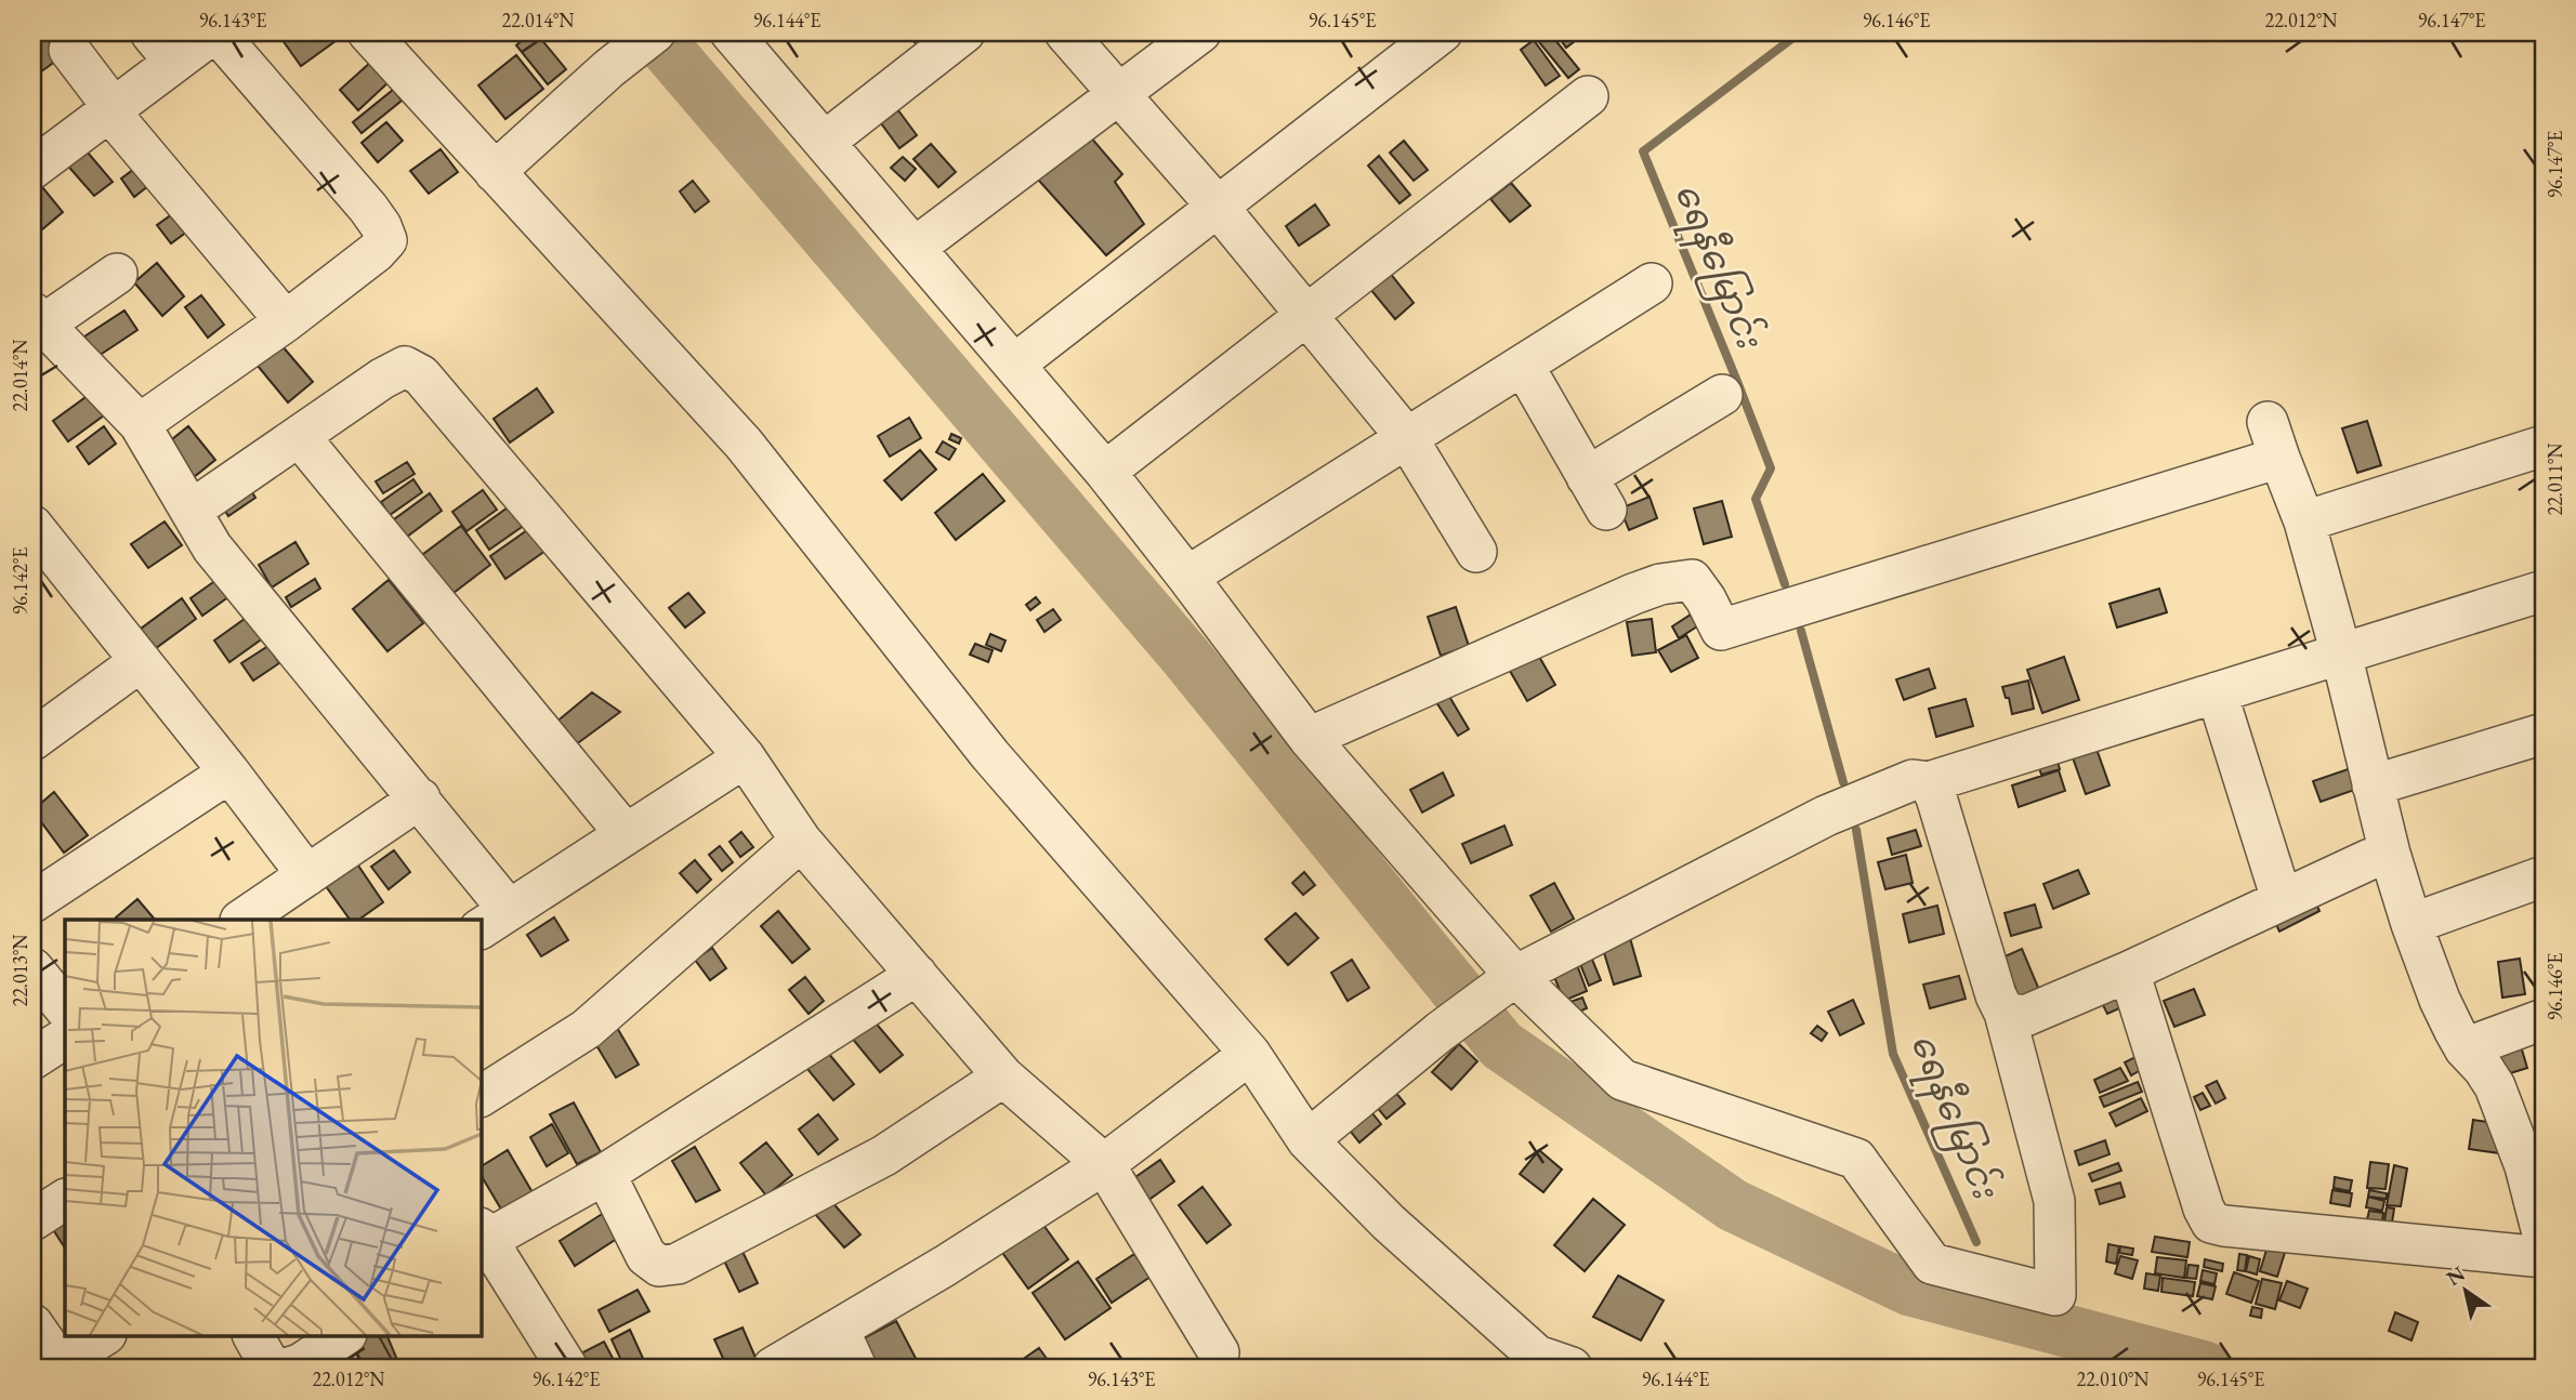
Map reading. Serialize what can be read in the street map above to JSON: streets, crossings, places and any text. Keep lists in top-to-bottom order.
{
  "water": ["ရေနီမြောင်း"],
  "north": "top left",
  "coordinates": [
    "96.143°E",
    "22.014°N",
    "96.144°E",
    "96.145°E",
    "96.146°E",
    "22.012°N",
    "96.147°E",
    "22.011°N",
    "96.142°E",
    "22.013°N",
    "22.010°N"
  ]
}
